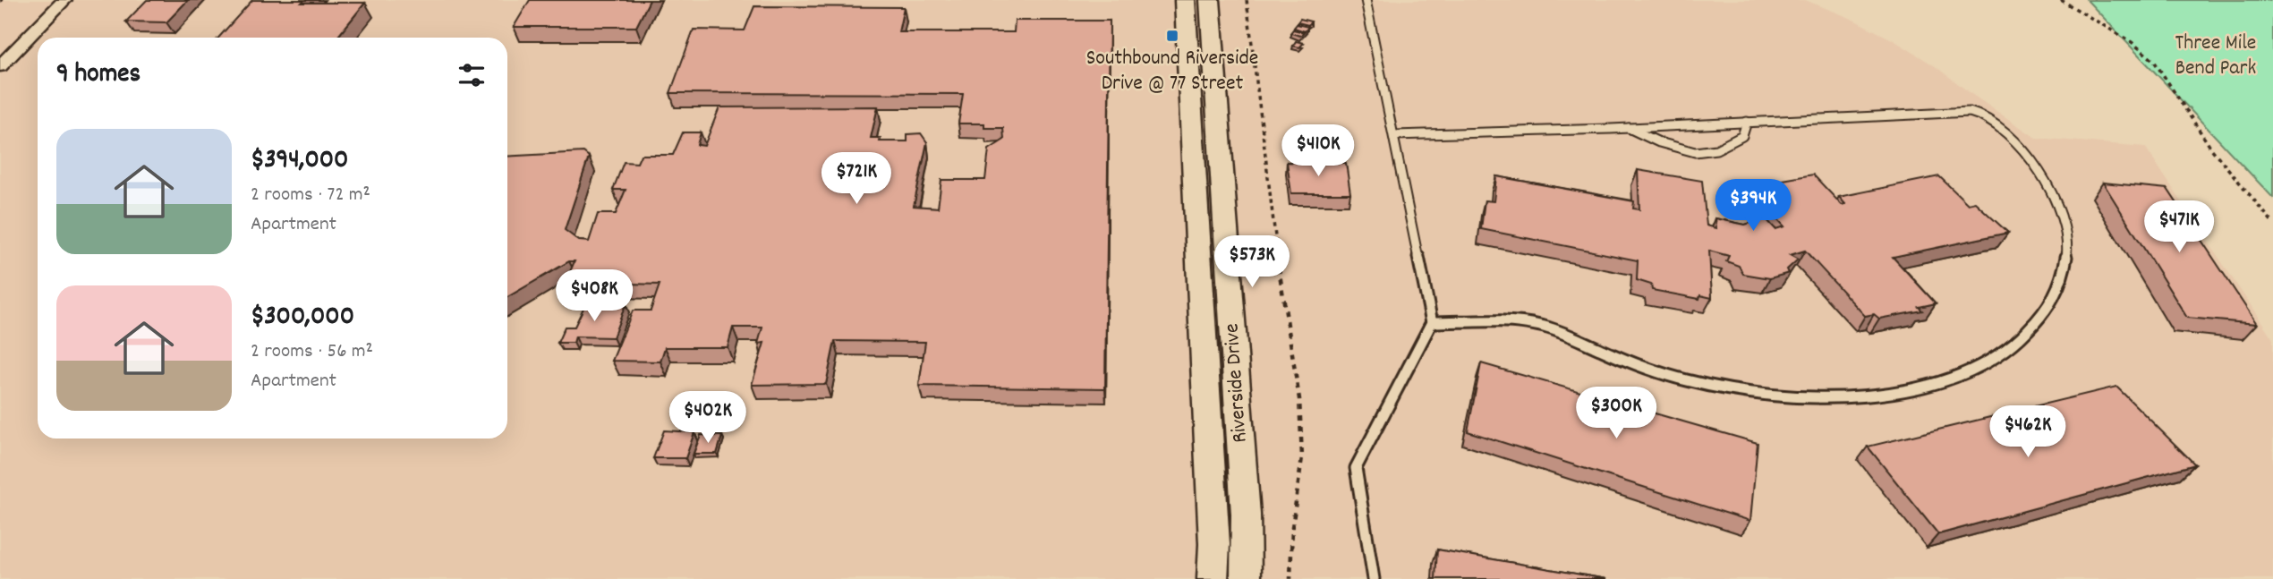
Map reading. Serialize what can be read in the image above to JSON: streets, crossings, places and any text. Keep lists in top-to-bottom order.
{
  "streets": {
    "main road": ["Riverside Drive"]
  },
  "parks": ["Three Mile Bend Park"],
  "places": {
    "transit": ["Southbound Riverside Drive @ 77 Street"]
  },
  "page": {
    "heading": "9 homes",
    "list": [
      {
        "name": "$394,000",
        "note": "2 rooms · 72 m² · Apartment"
      },
      {
        "name": "$300,000",
        "note": "2 rooms · 56 m² · Apartment"
      }
    ],
    "price": [
      "$410K",
      "$721K",
      "$394K",
      "$471K",
      "$573K",
      "$408K",
      "$300K",
      "$402K",
      "$462K"
    ]
  }
}
